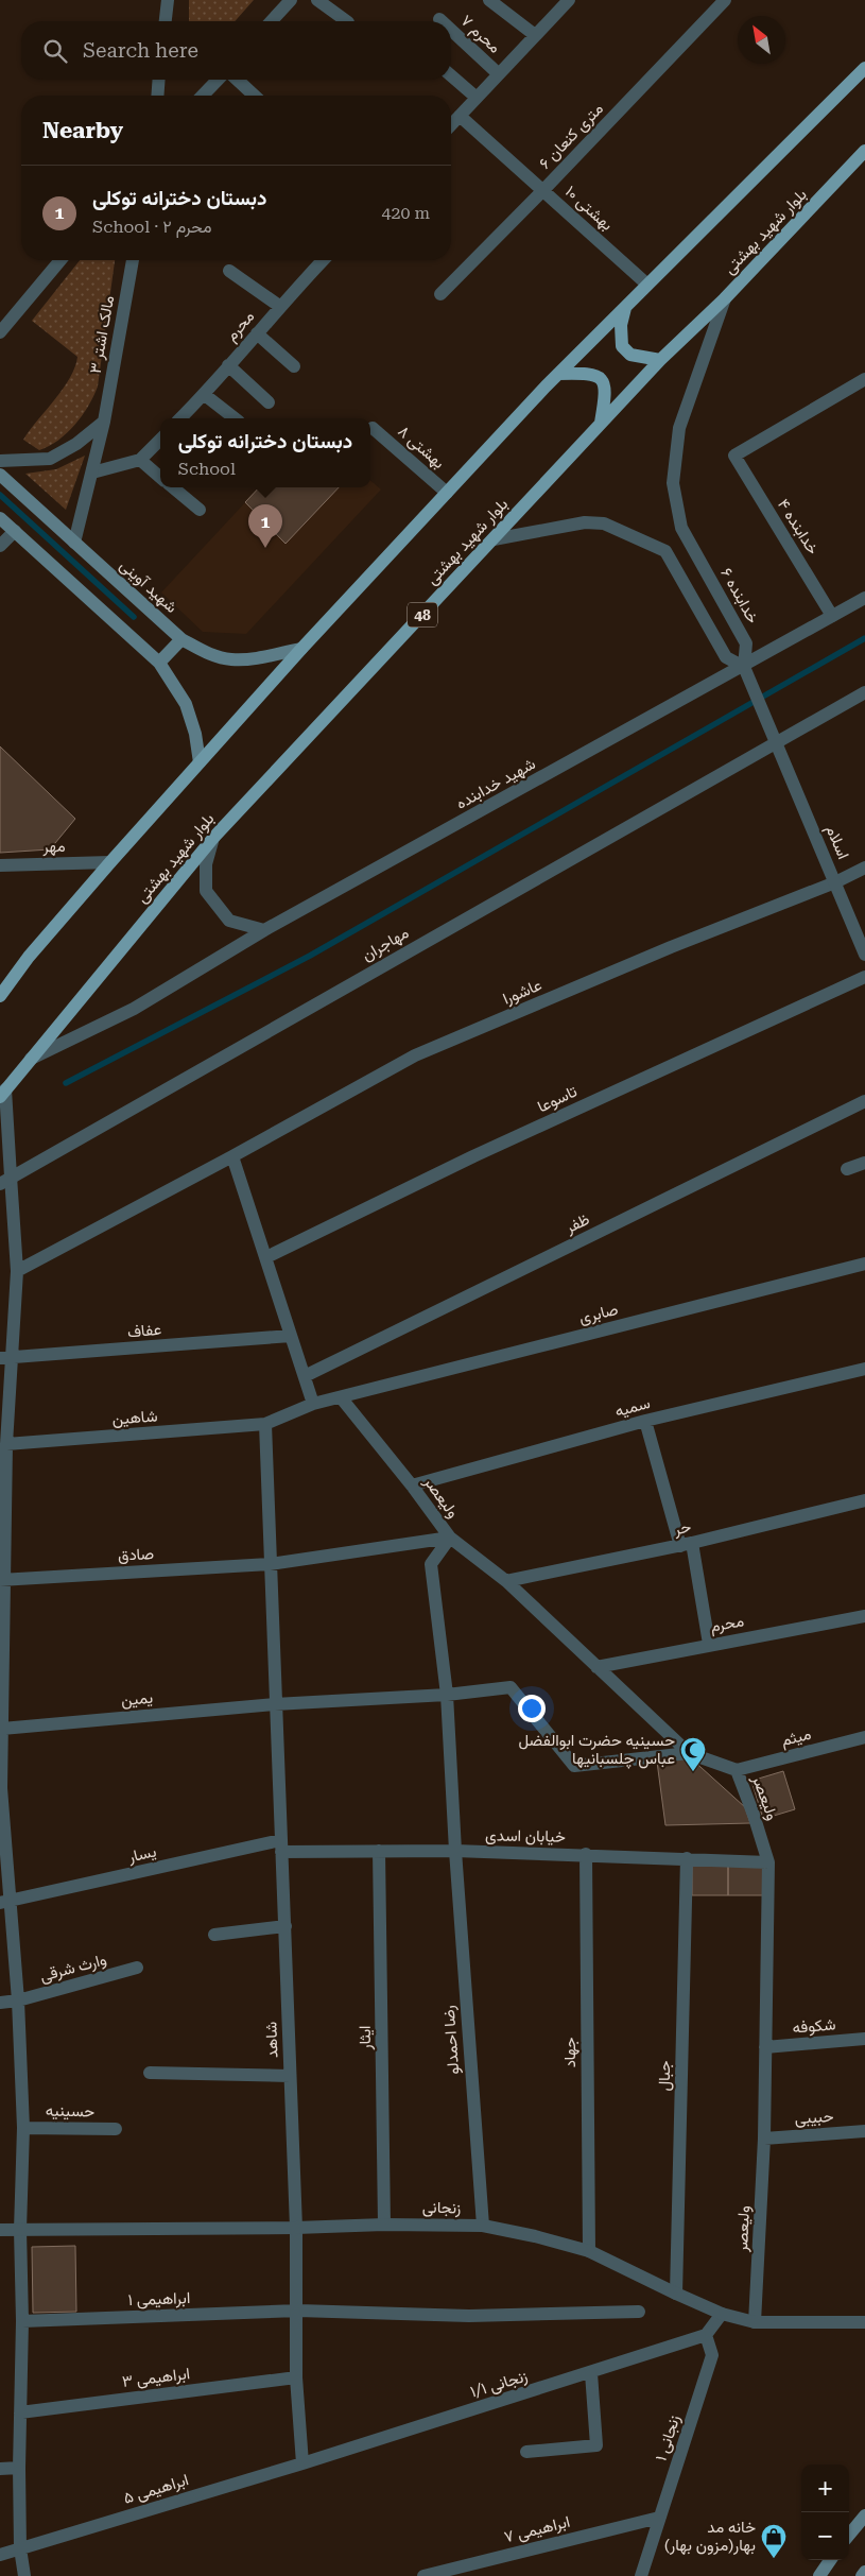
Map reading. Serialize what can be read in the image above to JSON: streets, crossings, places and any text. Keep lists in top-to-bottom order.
{
  "streets": {
    "main road": ["بلوار شهید بهشتی", "شهید آوینی", "48"],
    "street": [
      "محرم ۷",
      "۶ متری کنعان",
      "بهشتی ۱۰",
      "محرم",
      "مالک اشتر ۳",
      "بهشتی ۸",
      "خدابنده ۴",
      "خدابنده ۶",
      "شهید خدابنده",
      "اسلام",
      "مهر",
      "مهاجران",
      "عاشورا",
      "تاسوعا",
      "ظفر",
      "صابری",
      "عفاف",
      "سمیه",
      "شاهین",
      "ولیعصر",
      "حر",
      "صادق",
      "یمین",
      "میثم",
      "خیابان اسدی",
      "یسار",
      "وارث شرقی",
      "شکوفه",
      "ایثار",
      "شاهد",
      "رضا احمدلو",
      "جهاد",
      "جبال",
      "حسینیه",
      "حبیبی",
      "زنجانی",
      "ابراهیمی ۱",
      "ابراهیمی ۳",
      "زنجانی ۱/۱",
      "زنجانی ۱",
      "ابراهیمی ۵",
      "ابراهیمی ۷"
    ]
  },
  "crossings": [
    ["۶ متری کنعان", "بهشتی ۱۰"],
    ["بلوار شهید بهشتی", "خدابنده ۶"],
    ["بلوار شهید بهشتی", "شهید خدابنده"],
    ["محرم", "ولیعصر"],
    ["مالک اشتر ۳", "شهید آوینی"],
    ["خدابنده ۴", "شهید خدابنده"],
    ["خدابنده ۶", "شهید خدابنده"],
    ["خدابنده ۶", "اسلام"],
    ["شهید خدابنده", "اسلام"],
    ["اسلام", "مهاجران"],
    ["اسلام", "عاشورا"],
    ["صابری", "شاهین"],
    ["صابری", "ولیعصر"],
    ["سمیه", "ولیعصر"],
    ["شاهین", "شاهد"],
    ["ولیعصر", "حر"],
    ["ولیعصر", "صادق"],
    ["ولیعصر", "یمین"],
    ["ولیعصر", "میثم"],
    ["ولیعصر", "خیابان اسدی"],
    ["ولیعصر", "شکوفه"],
    ["ولیعصر", "رضا احمدلو"],
    ["ولیعصر", "حبیبی"],
    ["ولیعصر", "زنجانی"],
    ["صادق", "شاهد"],
    ["صادق", "رضا احمدلو"],
    ["یمین", "شاهد"],
    ["یمین", "رضا احمدلو"],
    ["خیابان اسدی", "یسار"],
    ["خیابان اسدی", "ایثار"],
    ["خیابان اسدی", "شاهد"],
    ["خیابان اسدی", "رضا احمدلو"],
    ["خیابان اسدی", "جهاد"],
    ["خیابان اسدی", "جبال"],
    ["یسار", "شاهد"],
    ["ایثار", "زنجانی"],
    ["شاهد", "زنجانی"],
    ["شاهد", "ابراهیمی ۱"],
    ["شاهد", "ابراهیمی ۳"],
    ["شاهد", "زنجانی ۱/۱"],
    ["شاهد", "ابراهیمی ۵"],
    ["رضا احمدلو", "زنجانی"],
    ["جهاد", "زنجانی"],
    ["جبال", "زنجانی"],
    ["زنجانی ۱/۱", "زنجانی ۱"],
    ["زنجانی ۱/۱", "ابراهیمی ۵"],
    ["زنجانی ۱", "ابراهیمی ۷"]
  ],
  "places": {
    "mosque": ["حسینیه حضرت ابوالفضل عباس چلسبانیها"],
    "shop": ["خانه مد بهار(مزون بهار)"]
  },
  "north": "top left",
  "page": {
    "search": "Search here",
    "heading": "Nearby",
    "list": [
      {
        "mark": "1",
        "name": "دبستان دخترانه توکلی",
        "note": "School · محرم ۲",
        "value": "420 m"
      }
    ],
    "popup": ["دبستان دخترانه توکلی", "School"],
    "pins": "1",
    "map_buttons": ["+", "−"]
  }
}
